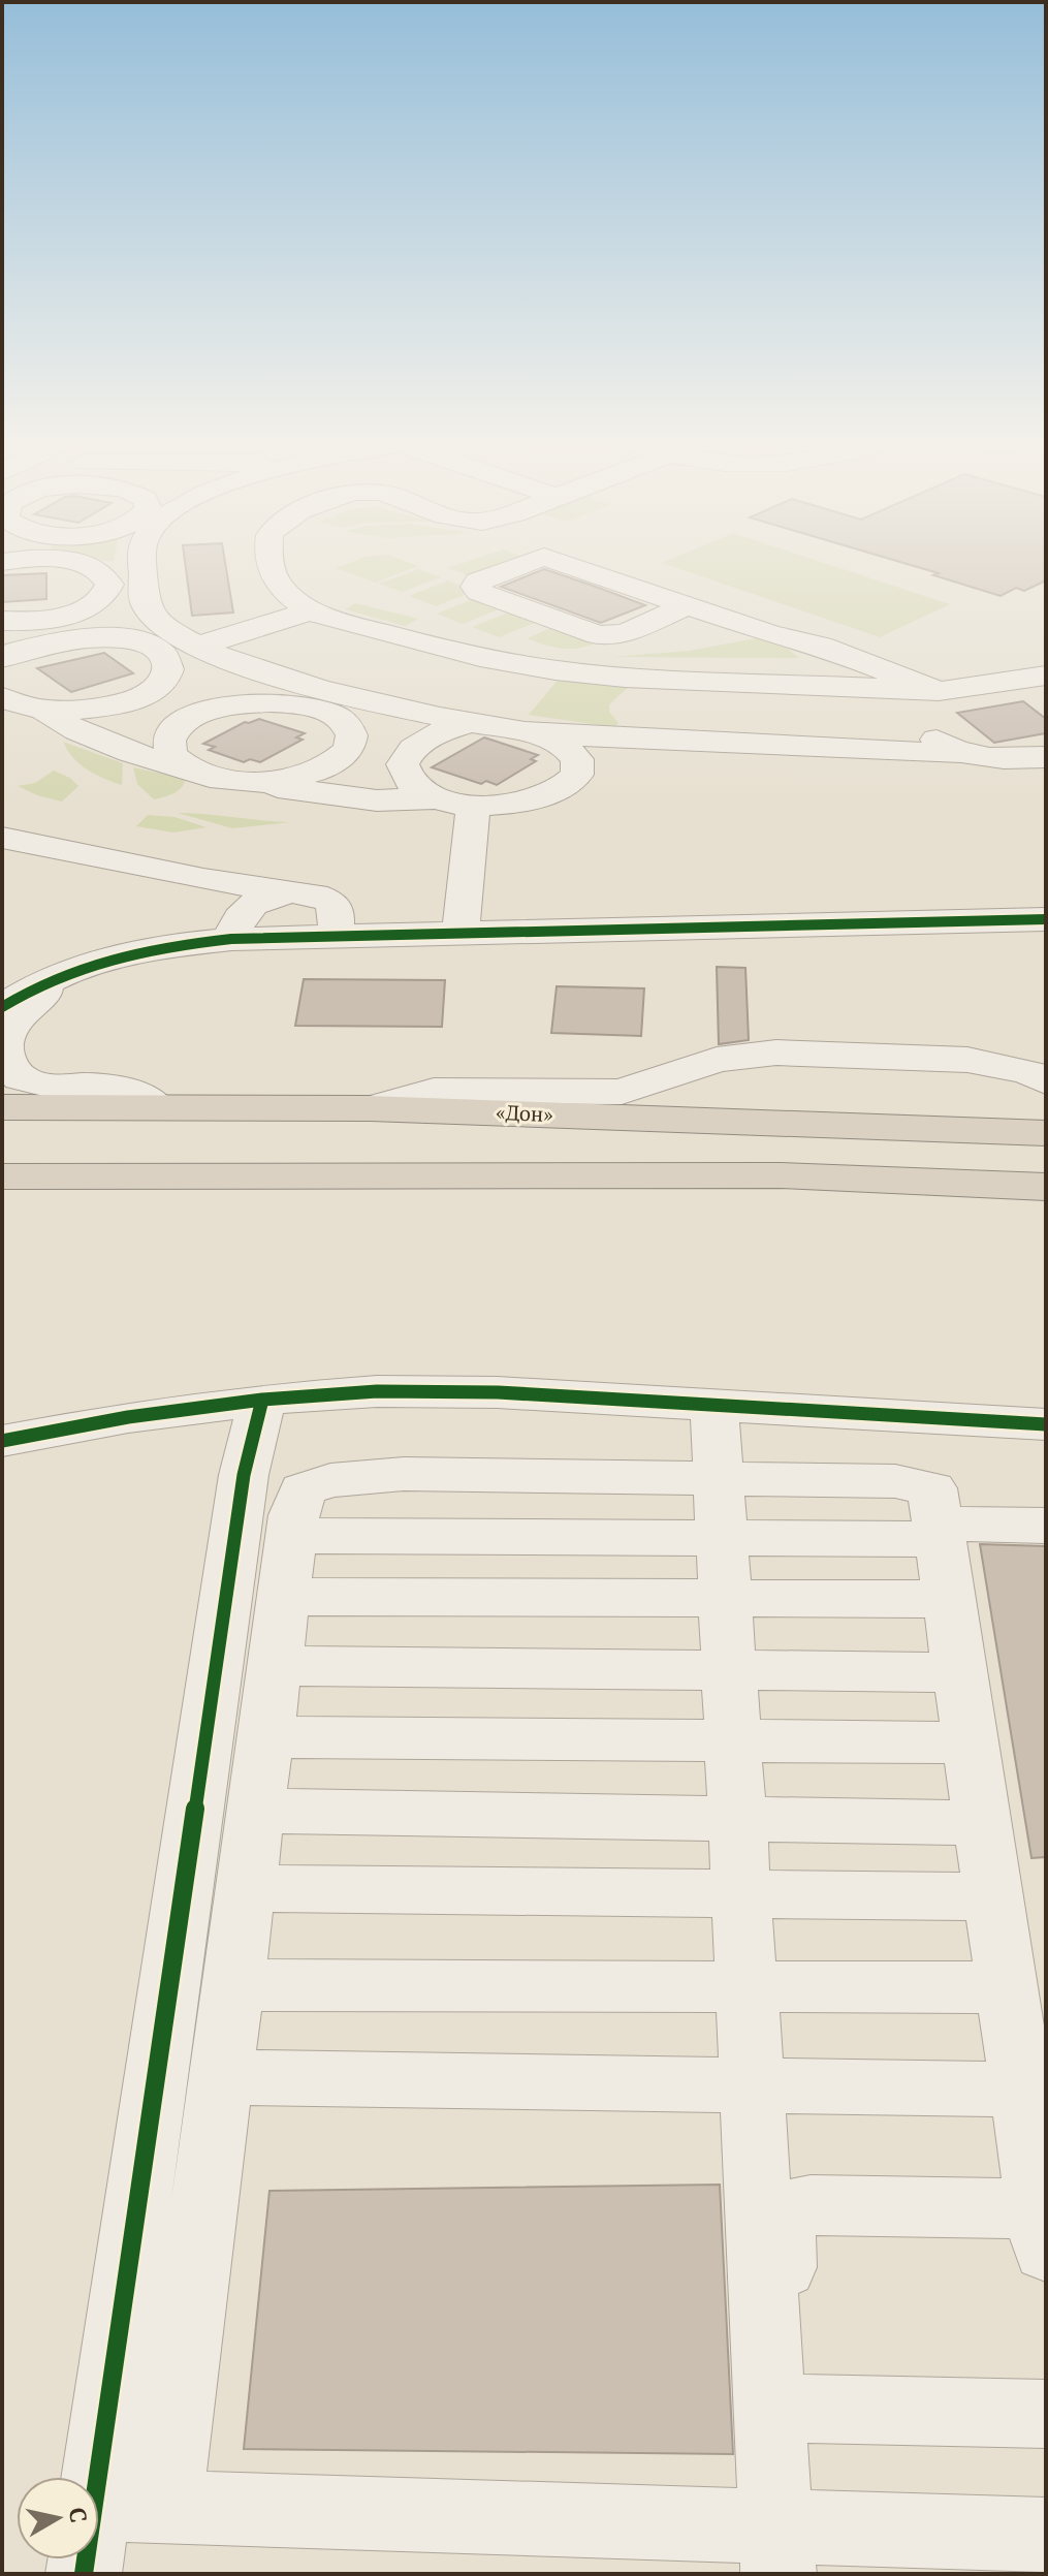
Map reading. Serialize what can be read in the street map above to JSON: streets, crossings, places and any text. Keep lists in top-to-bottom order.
{
  "streets": {
    "highway": ["«Дон»"]
  },
  "north": "right"
}
